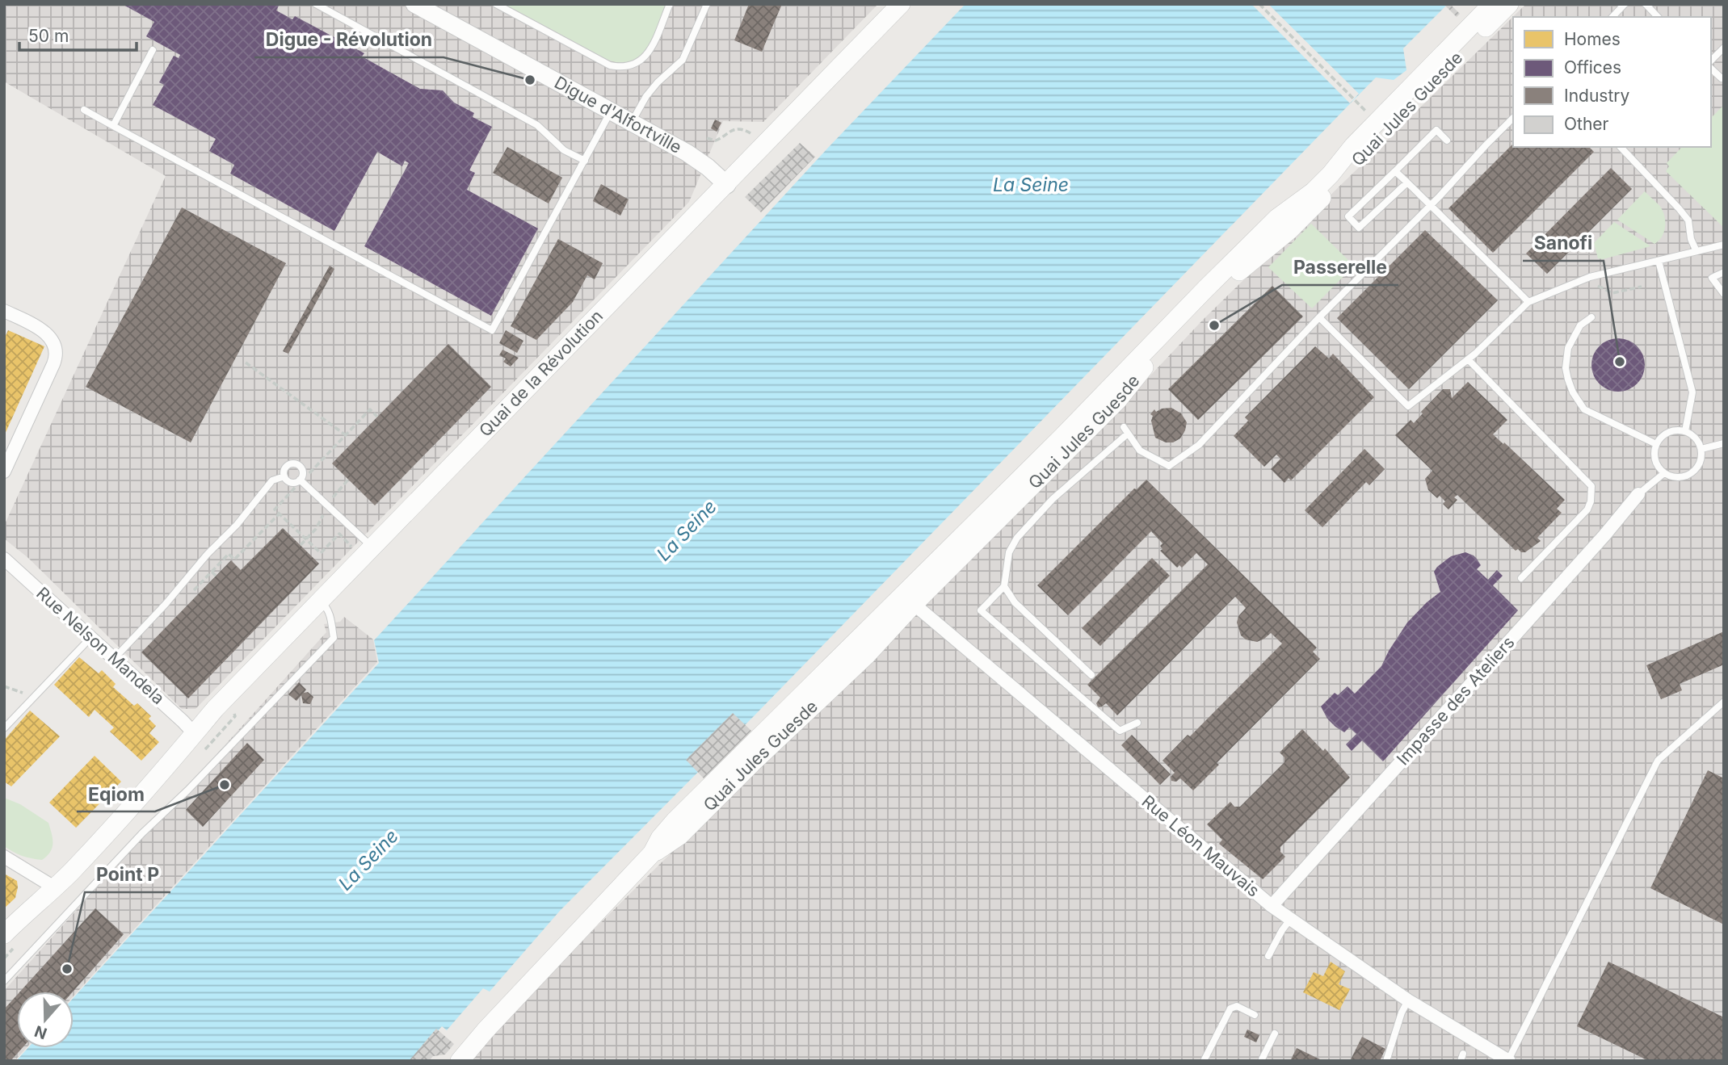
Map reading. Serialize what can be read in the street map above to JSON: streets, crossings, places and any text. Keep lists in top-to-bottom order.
{
  "streets": {
    "main road": ["Quai Jules Guesde", "Quai de la Révolution"],
    "street": [
      "Digue d'Alfortville",
      "Rue Nelson Mandela",
      "Impasse des Ateliers",
      "Rue Léon Mauvais"
    ]
  },
  "crossings": [
    ["Quai Jules Guesde", "Rue Léon Mauvais"],
    ["Digue d'Alfortville", "Quai de la Révolution"],
    ["Quai de la Révolution", "Rue Nelson Mandela"],
    ["Impasse des Ateliers", "Rue Léon Mauvais"]
  ],
  "water": ["La Seine"],
  "places": [
    "Digue - Révolution",
    "Passerelle",
    "Sanofi",
    "Eqiom",
    "Point P"
  ],
  "legend": [
    "Homes",
    "Offices",
    "Industry",
    "Other"
  ],
  "scale_bar": "50 m",
  "north": "bottom"
}
